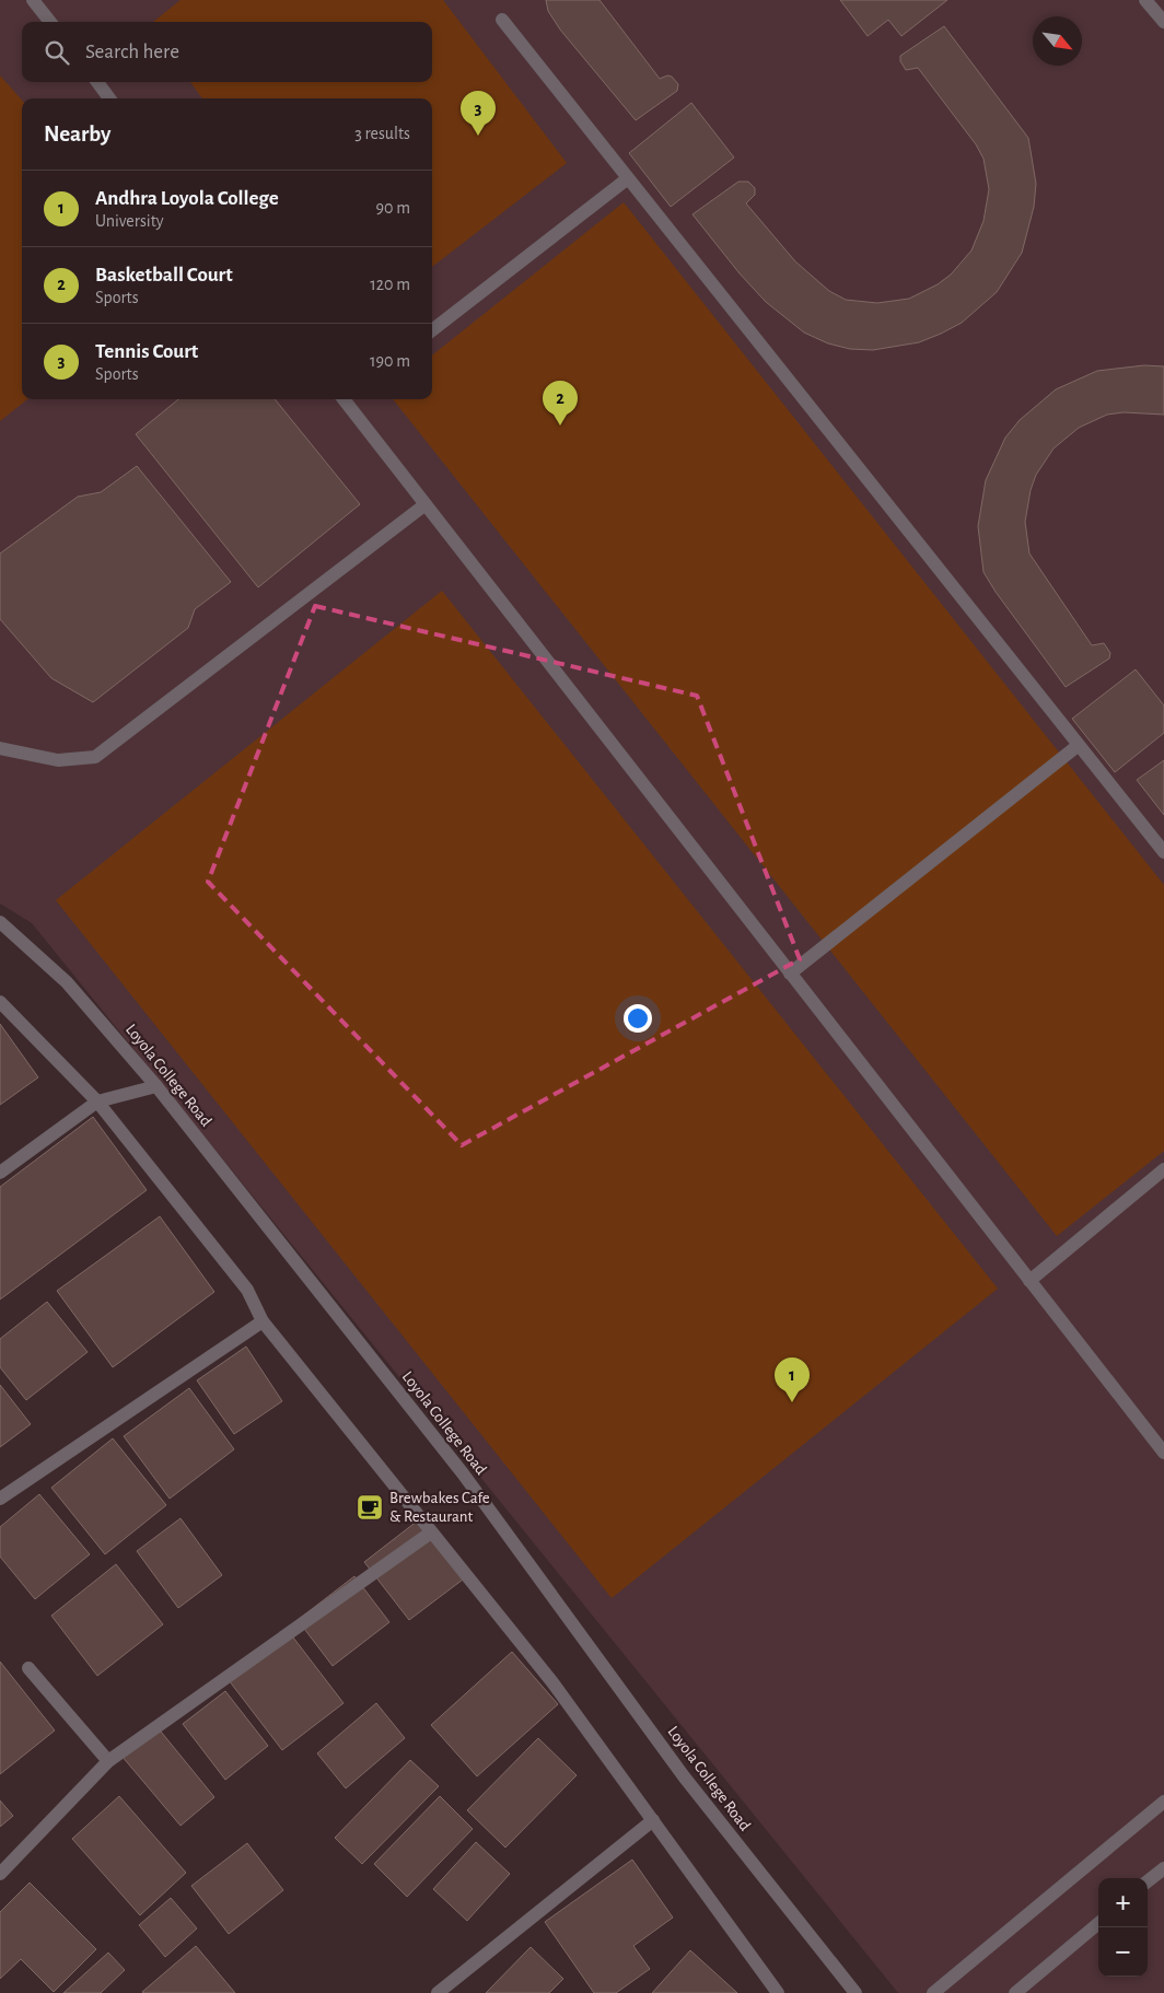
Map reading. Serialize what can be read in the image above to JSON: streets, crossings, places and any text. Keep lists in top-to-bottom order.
{
  "streets": {
    "street": ["Loyola College Road"]
  },
  "places": {
    "cafe": ["Brewbakes Cafe & Restaurant"]
  },
  "north": "bottom right",
  "page": {
    "search": "Search here",
    "pins": ["3", "2", "1"],
    "heading": ["Nearby", "3 results"],
    "list": [
      {
        "mark": "1",
        "name": "Andhra Loyola College",
        "note": "University",
        "value": "90 m"
      },
      {
        "mark": "2",
        "name": "Basketball Court",
        "note": "Sports",
        "value": "120 m"
      },
      {
        "mark": "3",
        "name": "Tennis Court",
        "note": "Sports",
        "value": "190 m"
      }
    ],
    "map_buttons": ["+", "−"]
  }
}
